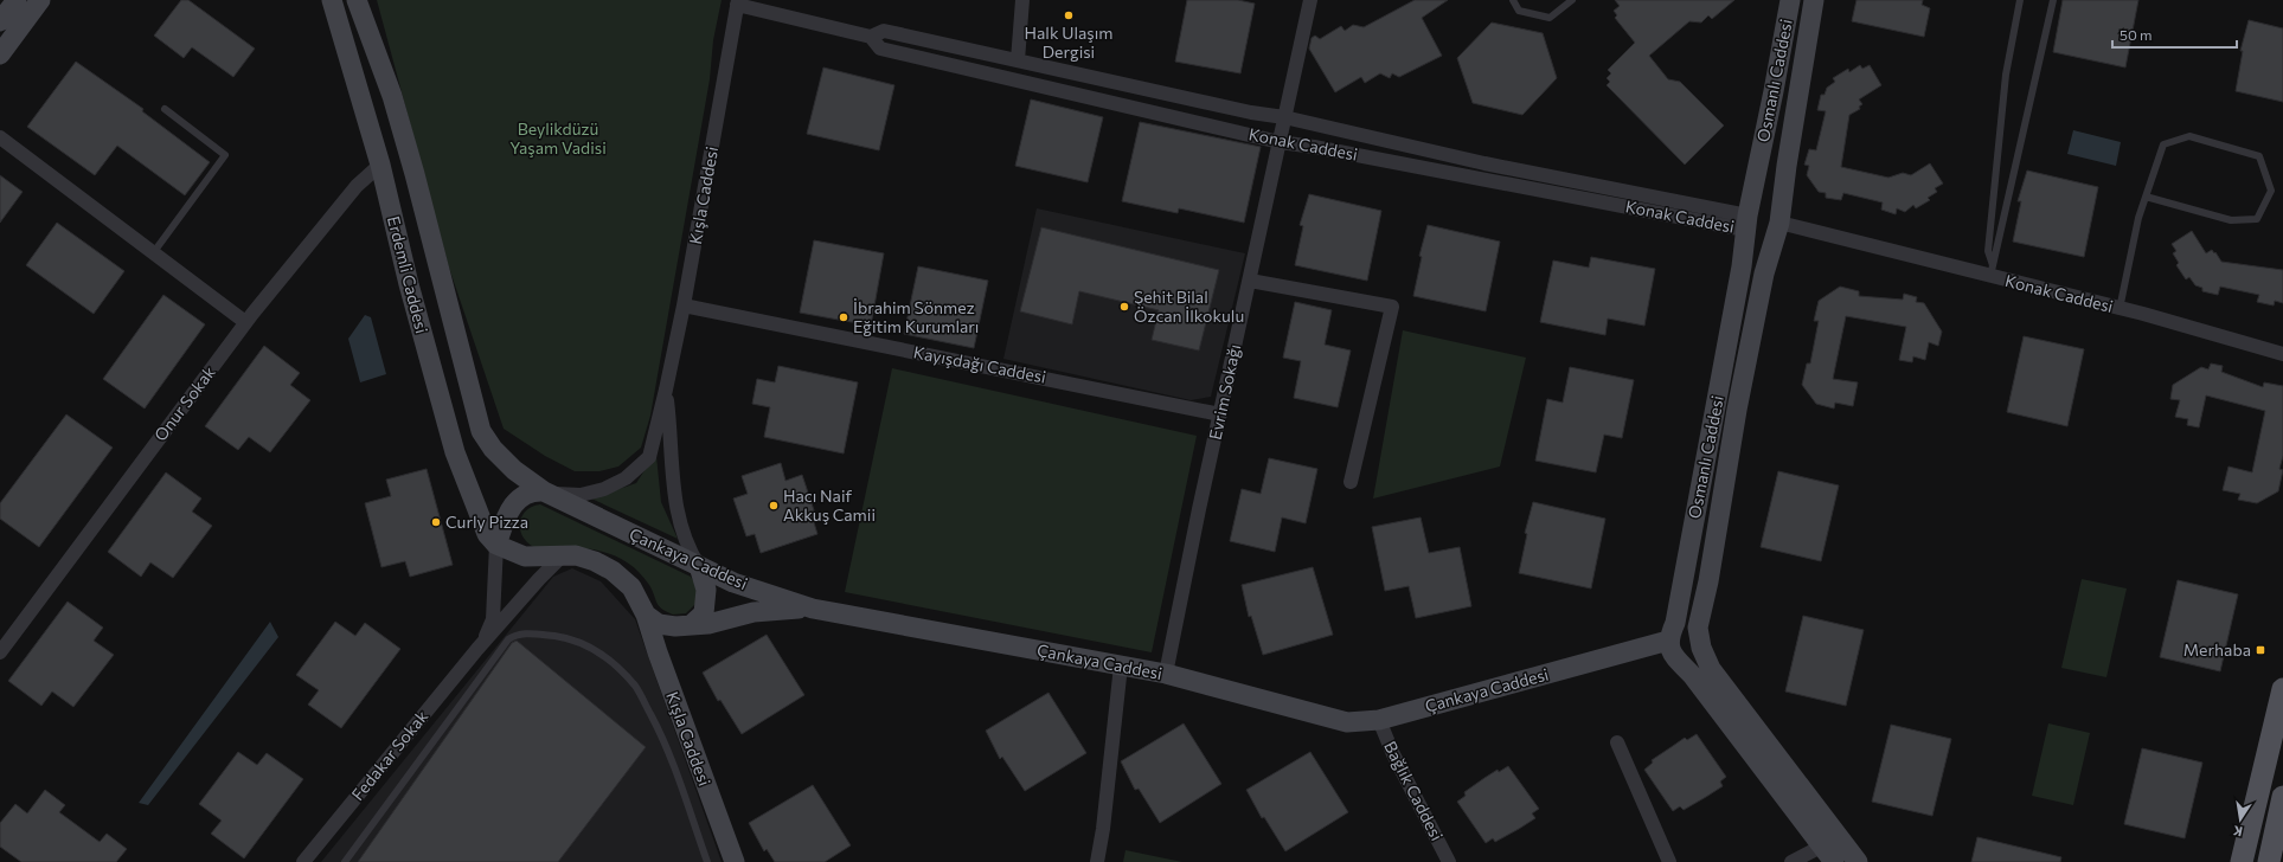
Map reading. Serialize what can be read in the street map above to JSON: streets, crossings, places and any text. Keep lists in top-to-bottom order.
{
  "streets": {
    "main road": [
      "Osmanlı Caddesi",
      "Kışla Caddesi",
      "Erdemli Caddesi",
      "Çankaya Caddesi"
    ],
    "street": [
      "Konak Caddesi",
      "Kayışdağı Caddesi",
      "Evrim Sokağı",
      "Onur Sokak",
      "Fedakar Sokak",
      "Bağlık Caddesi"
    ]
  },
  "crossings": [
    ["Osmanlı Caddesi", "Konak Caddesi"],
    ["Osmanlı Caddesi", "Çankaya Caddesi"],
    ["Konak Caddesi", "Kışla Caddesi"],
    ["Konak Caddesi", "Evrim Sokağı"],
    ["Kışla Caddesi", "Erdemli Caddesi"],
    ["Kışla Caddesi", "Kayışdağı Caddesi"],
    ["Erdemli Caddesi", "Onur Sokak"],
    ["Erdemli Caddesi", "Çankaya Caddesi"],
    ["Kayışdağı Caddesi", "Evrim Sokağı"],
    ["Evrim Sokağı", "Çankaya Caddesi"],
    ["Çankaya Caddesi", "Bağlık Caddesi"]
  ],
  "parks": ["Beylikdüzü Yaşam Vadisi"],
  "places": {
    "other": [
      "Halk Ulaşım Dergisi",
      "Şehit Bilal Özcan İlkokulu",
      "İbrahim Sönmez Eğitim Kurumları",
      "Hacı Naif Akkuş Camii",
      "Curly Pizza"
    ],
    "transit": ["Merhaba"]
  },
  "scale_bar": "50 m",
  "north": "bottom"
}
